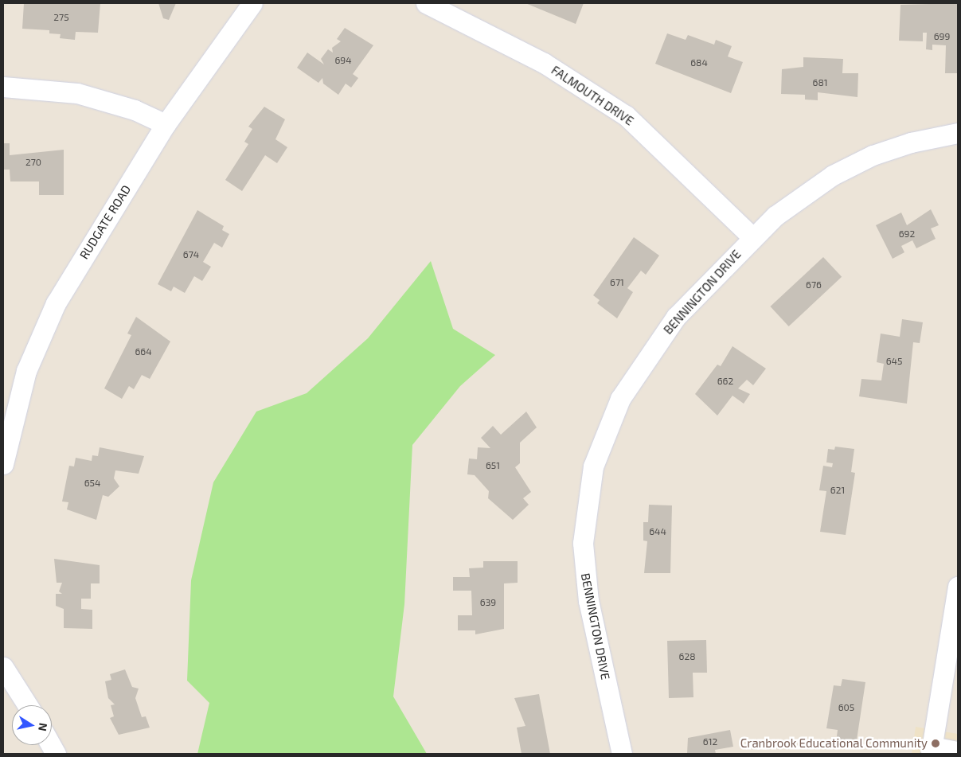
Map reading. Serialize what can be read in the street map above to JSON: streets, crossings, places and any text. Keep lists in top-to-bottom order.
{
  "streets": {
    "street": ["FALMOUTH DRIVE", "RUDGATE ROAD", "BENNINGTON DRIVE"]
  },
  "crossings": [
    ["FALMOUTH DRIVE", "BENNINGTON DRIVE"]
  ],
  "places": ["Cranbrook Educational Community"],
  "house_numbers": [
    "275",
    "699",
    "694",
    "684",
    "681",
    "270",
    "692",
    "674",
    "671",
    "676",
    "664",
    "645",
    "662",
    "651",
    "654",
    "621",
    "644",
    "639",
    "628",
    "605",
    "612"
  ],
  "north": "right"
}
